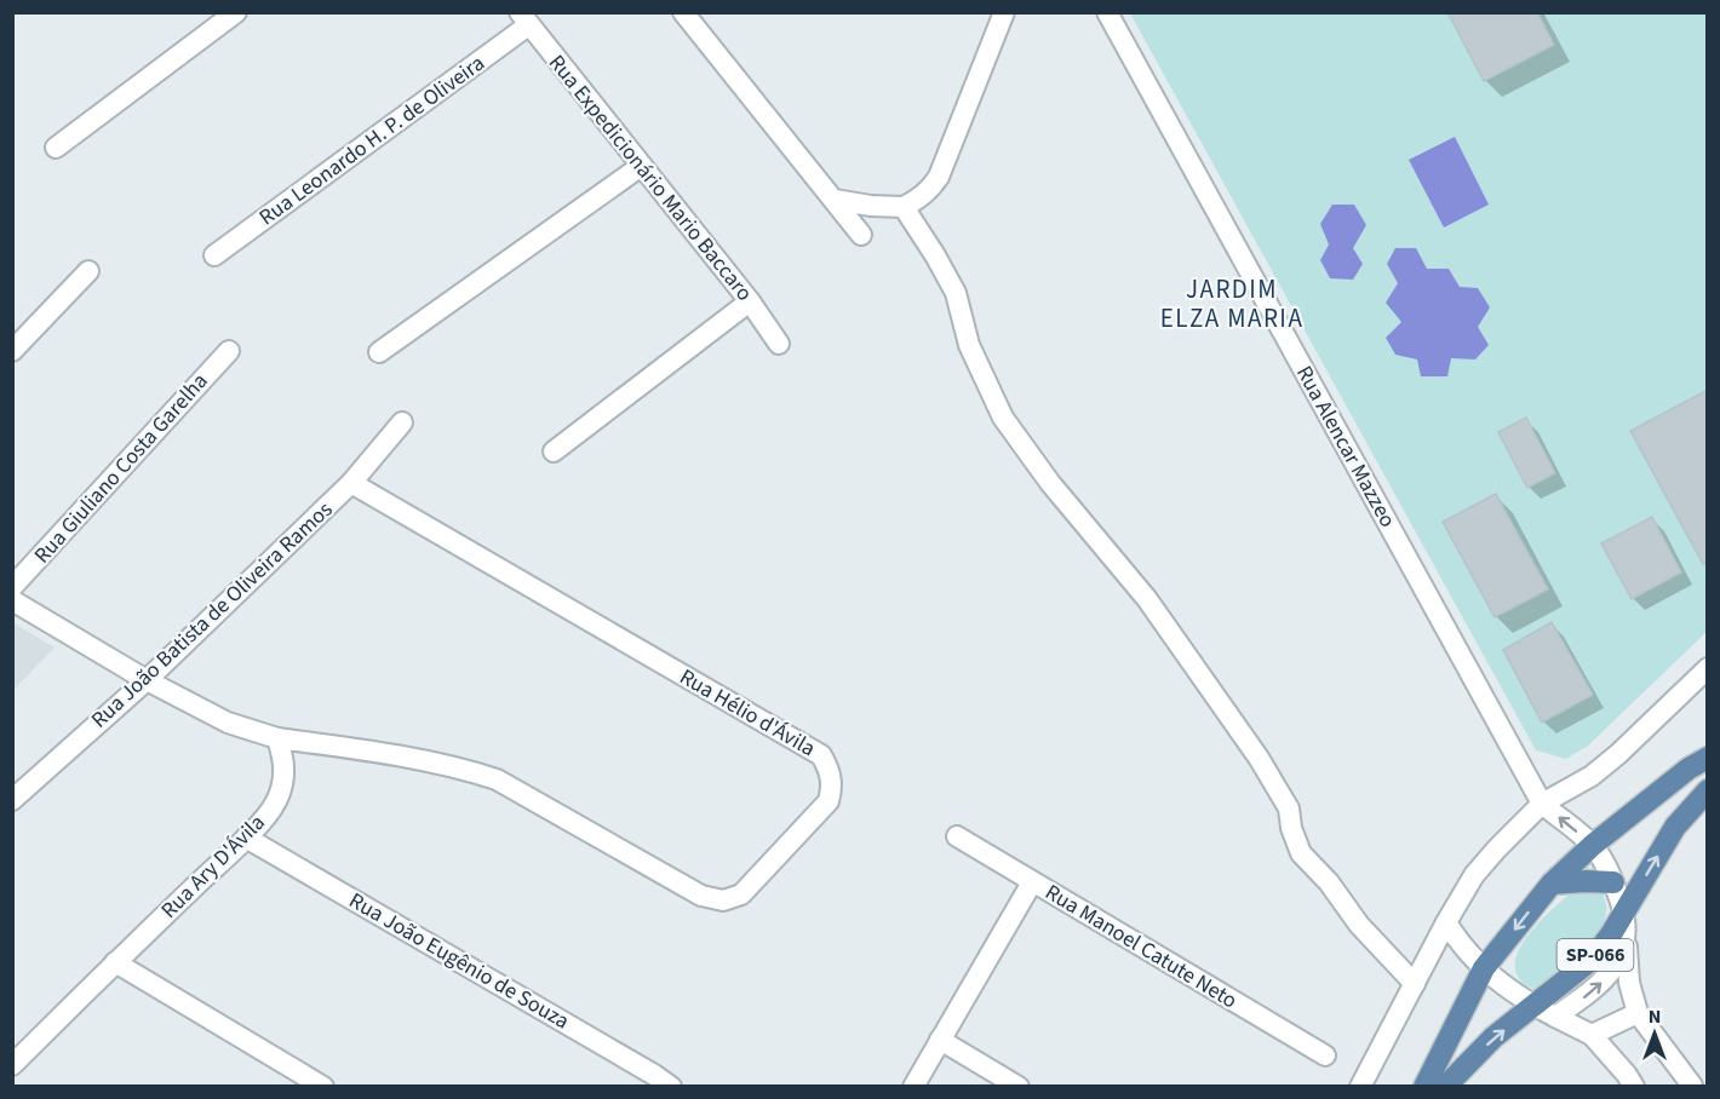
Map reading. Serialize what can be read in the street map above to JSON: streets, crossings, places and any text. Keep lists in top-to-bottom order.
{
  "streets": {
    "main road": ["SP-066"],
    "street": [
      "Rua Leonardo H. P. de Oliveira",
      "Rua Expedicionário Mario Baccaro",
      "Rua Alencar Mazzeo",
      "Rua Giuliano Costa Garelha",
      "Rua João Batista de Oliveira Ramos",
      "Rua Hélio d'Ávila",
      "Rua Ary D'Ávila",
      "Rua Manoel Catute Neto",
      "Rua João Eugênio de Souza"
    ]
  },
  "crossings": [
    ["Rua Leonardo H. P. de Oliveira", "Rua Expedicionário Mario Baccaro"],
    ["Rua João Batista de Oliveira Ramos", "Rua Hélio d'Ávila"],
    ["Rua Hélio d'Ávila", "Rua Ary D'Ávila"],
    ["Rua Ary D'Ávila", "Rua João Eugênio de Souza"]
  ],
  "districts": ["JARDIM ELZA MARIA"],
  "north": "top"
}
